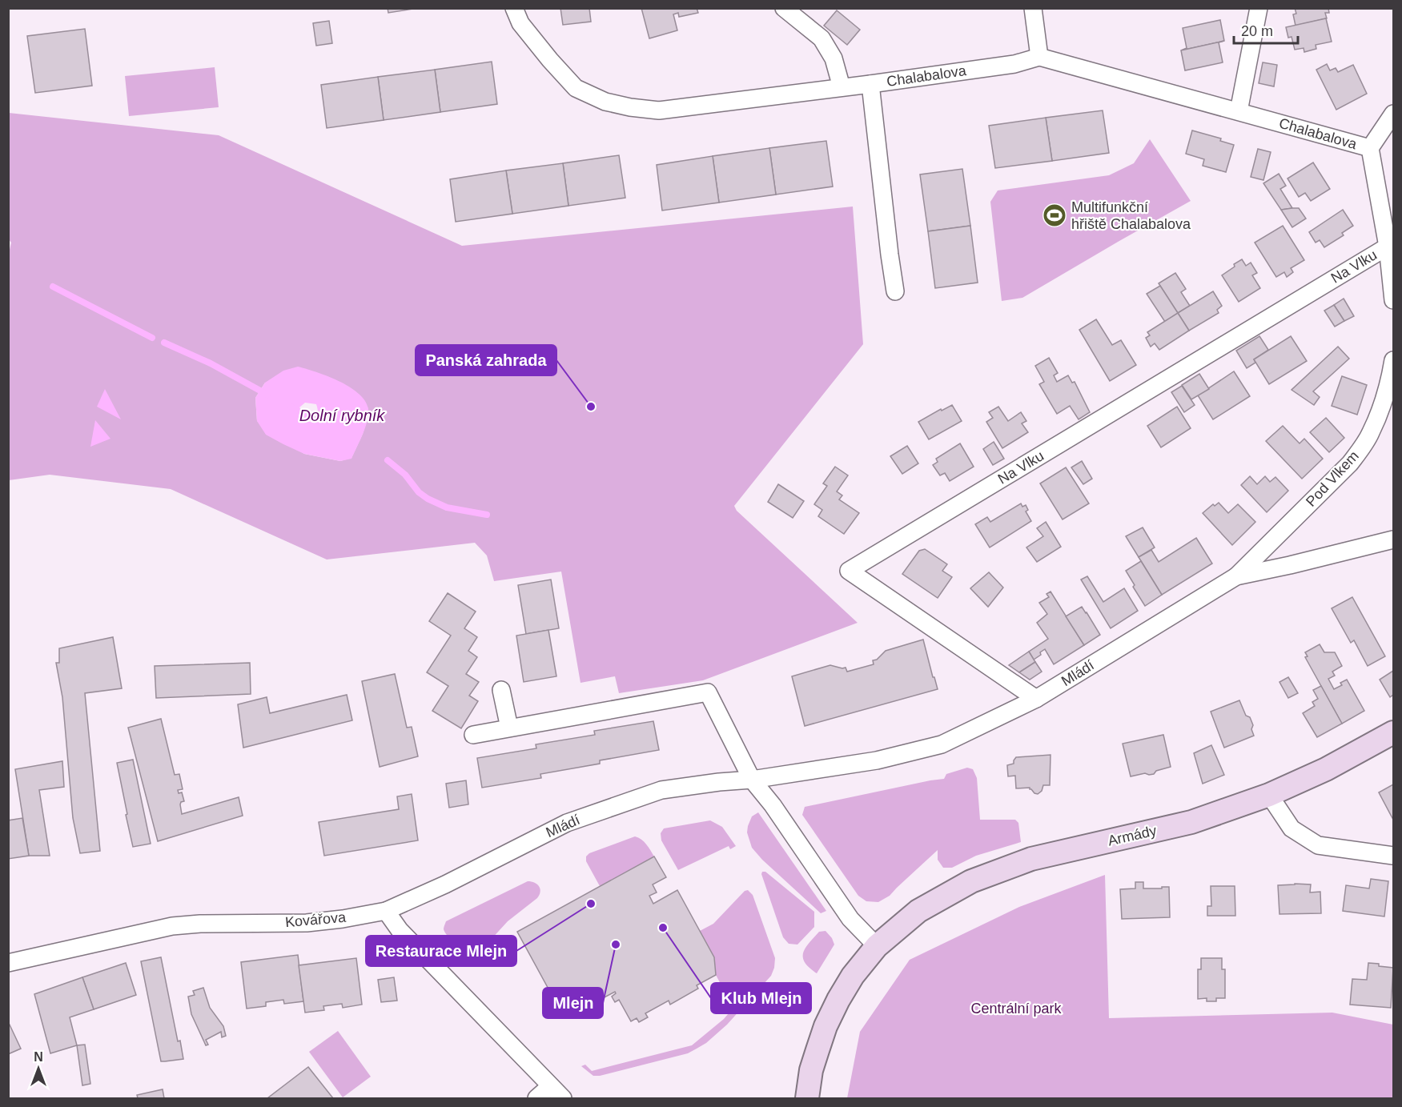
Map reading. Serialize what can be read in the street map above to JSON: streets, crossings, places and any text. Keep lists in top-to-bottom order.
{
  "streets": {
    "street": [
      "Chalabalova",
      "Na Vlku",
      "Pod Vlkem",
      "Mládí",
      "Armády",
      "Kovářova"
    ]
  },
  "crossings": [
    ["Na Vlku", "Mládí"],
    ["Pod Vlkem", "Mládí"],
    ["Mládí", "Kovářova"]
  ],
  "water": ["Dolní rybník"],
  "parks": ["Centrální park"],
  "places": {
    "sports": ["Multifunkční hřiště Chalabalova"],
    "other": [
      "Panská zahrada",
      "Restaurace Mlejn",
      "Klub Mlejn",
      "Mlejn"
    ]
  },
  "scale_bar": "20 m",
  "north": "top"
}
